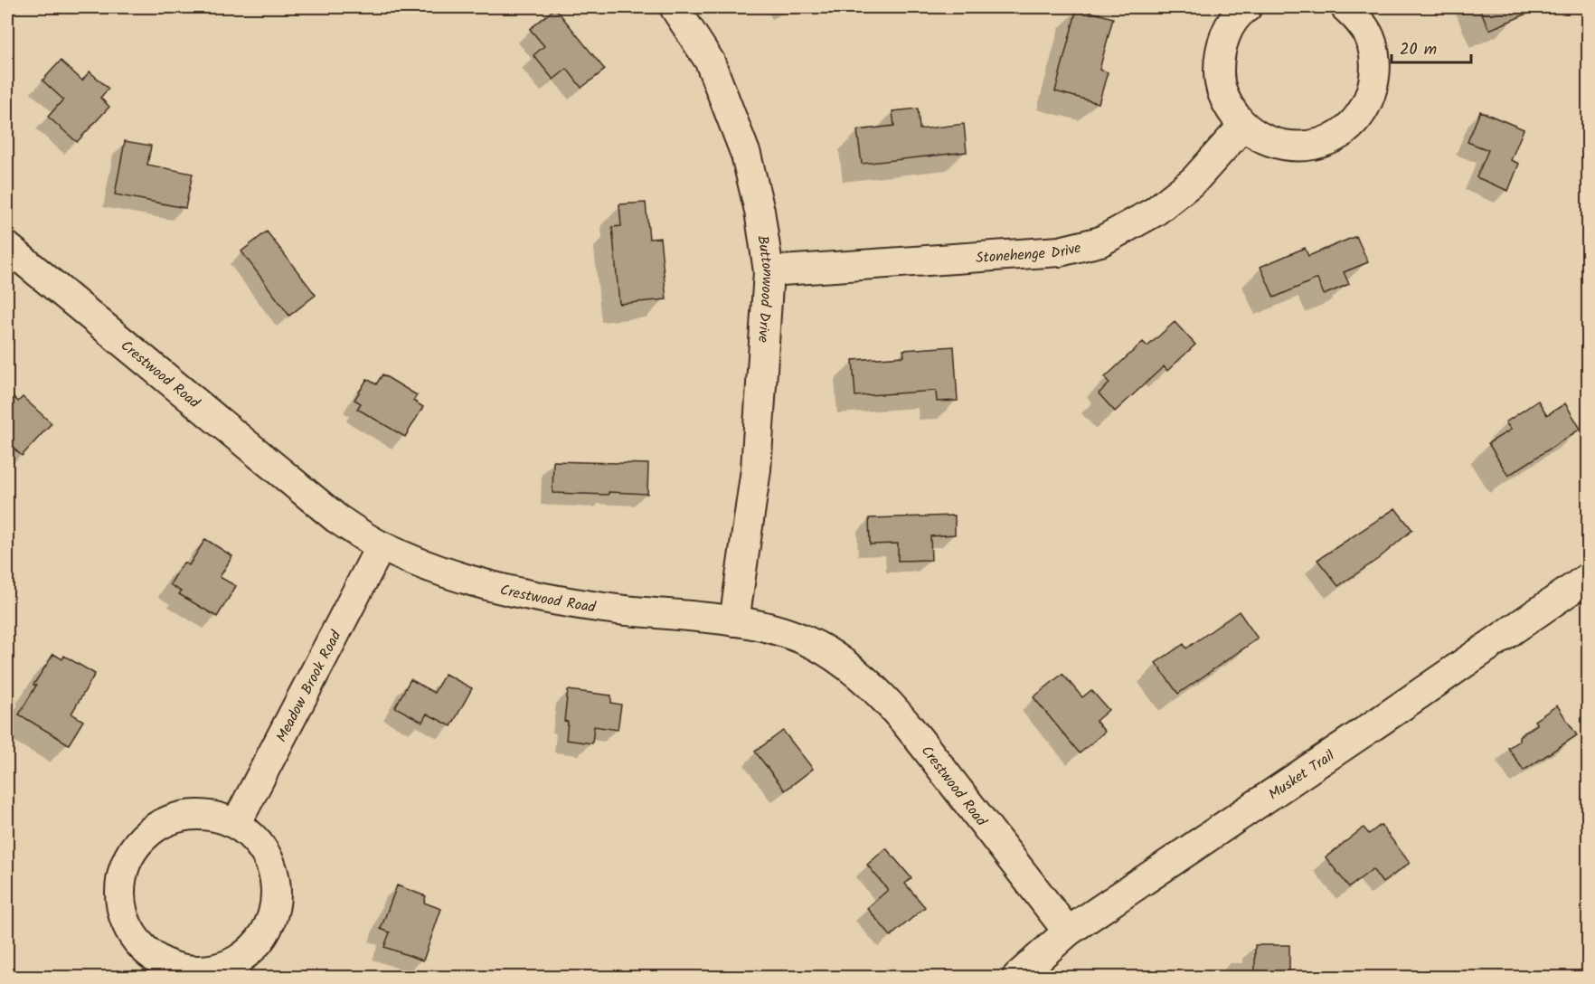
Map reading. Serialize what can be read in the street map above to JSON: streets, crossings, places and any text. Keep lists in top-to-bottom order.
{
  "streets": {
    "street": [
      "Stonehenge Drive",
      "Buttonwood Drive",
      "Crestwood Road",
      "Meadow Brook Road",
      "Musket Trail"
    ]
  },
  "crossings": [
    ["Stonehenge Drive", "Buttonwood Drive"],
    ["Buttonwood Drive", "Crestwood Road"],
    ["Crestwood Road", "Meadow Brook Road"],
    ["Crestwood Road", "Musket Trail"]
  ],
  "scale_bar": "20 m"
}
